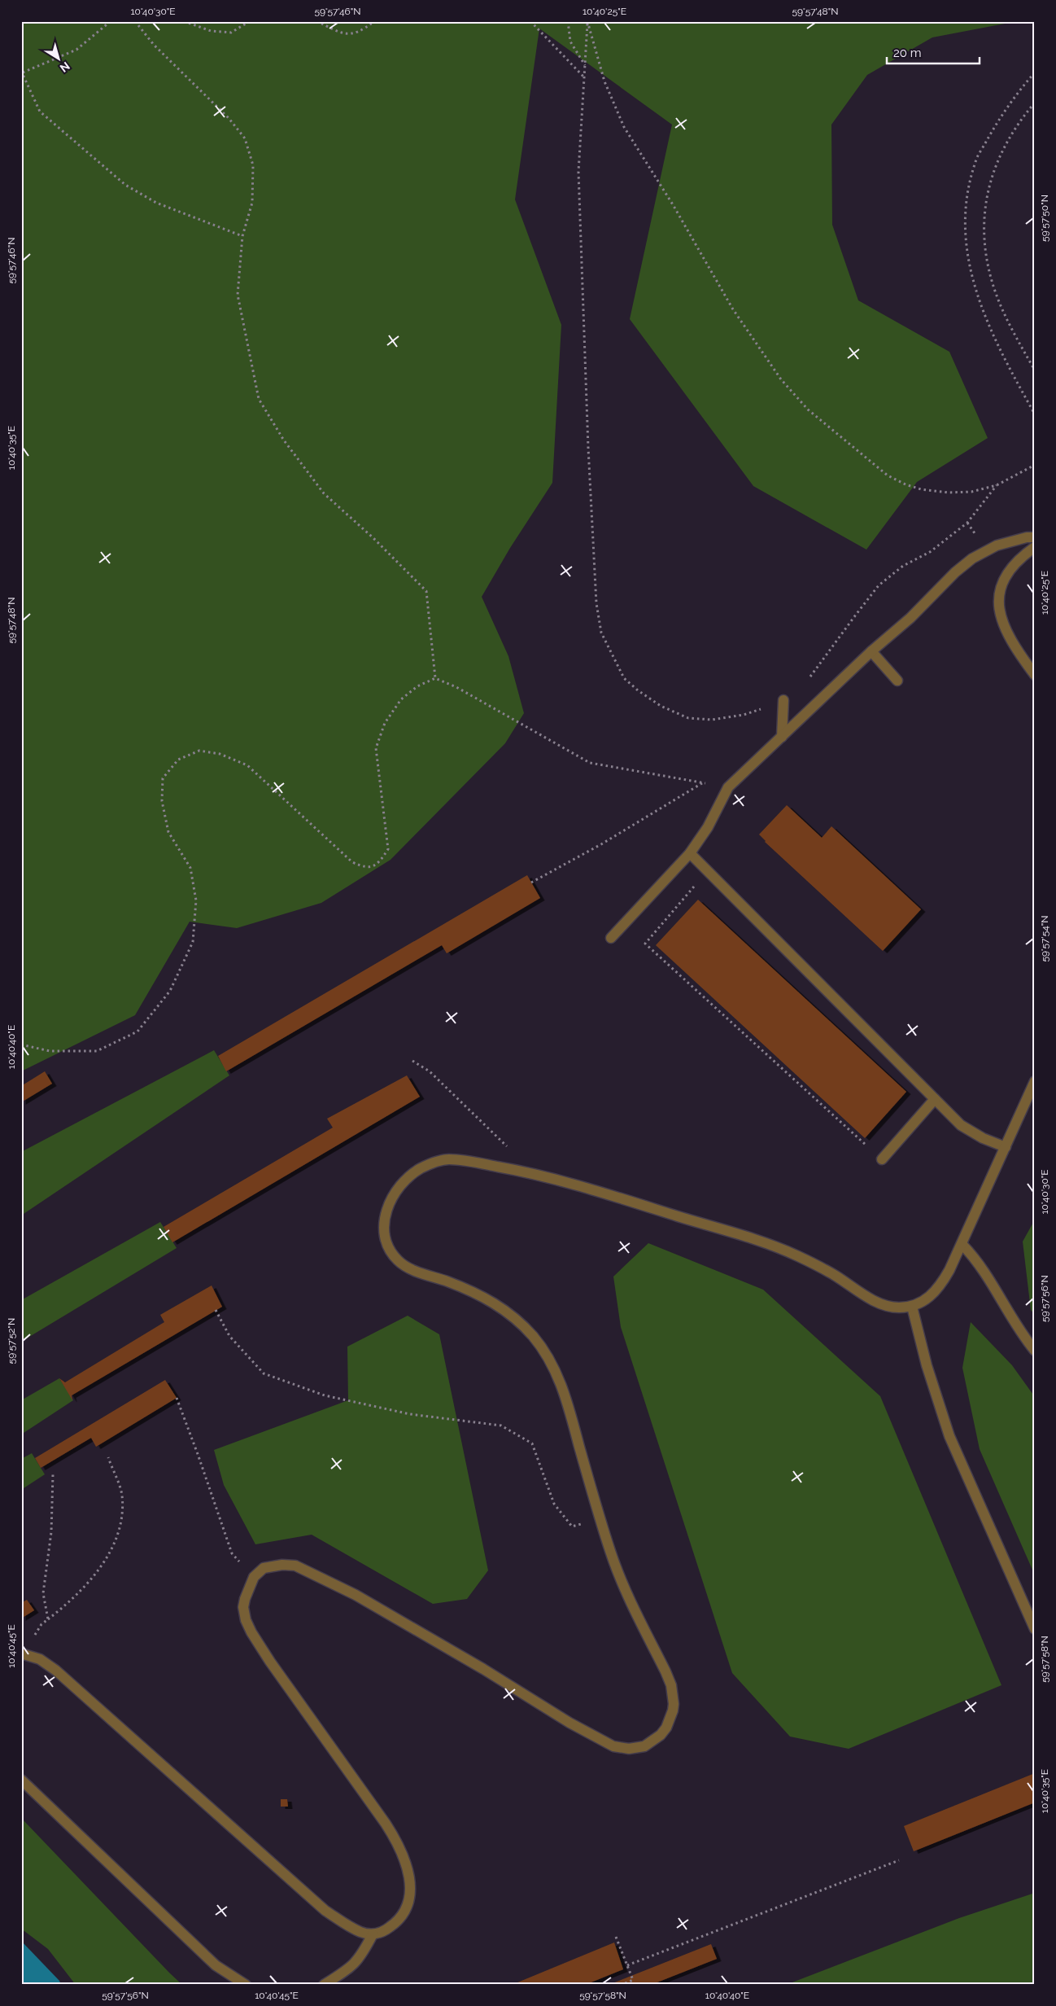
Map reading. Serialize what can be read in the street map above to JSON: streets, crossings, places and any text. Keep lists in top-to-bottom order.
{
  "scale_bar": "20 m",
  "north": "bottom right",
  "coordinates": [
    "10°40'30\"E",
    "59°57'46\"N",
    "10°40'25\"E",
    "59°57'48\"N",
    "59°57'50\"N",
    "10°40'35\"E",
    "59°57'54\"N",
    "10°40'40\"E",
    "59°57'56\"N",
    "59°57'52\"N",
    "10°40'45\"E",
    "59°57'58\"N"
  ]
}
